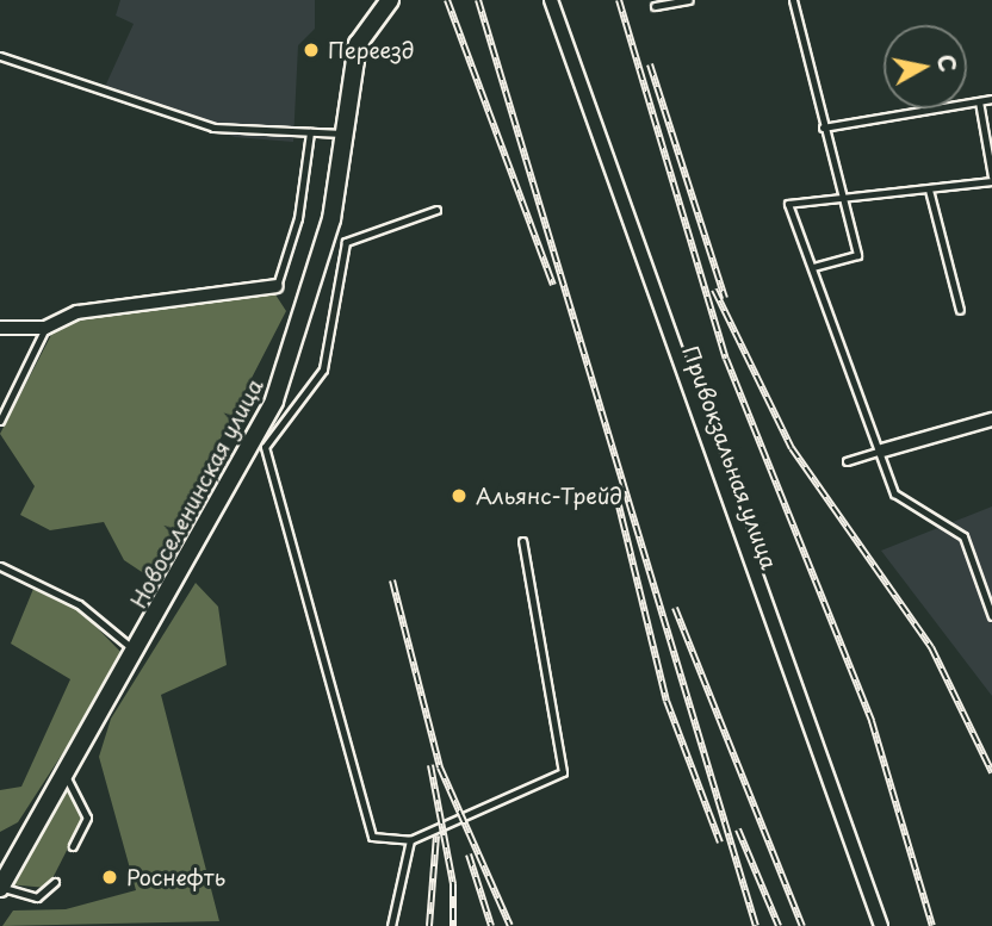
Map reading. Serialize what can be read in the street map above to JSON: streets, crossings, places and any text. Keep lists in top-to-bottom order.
{
  "streets": {
    "main road": ["Новоселенинская улица"],
    "street": ["Привокзальная улица"]
  },
  "places": ["Переезд", "Альянс-Трейд", "Роснефть"],
  "north": "right"
}
